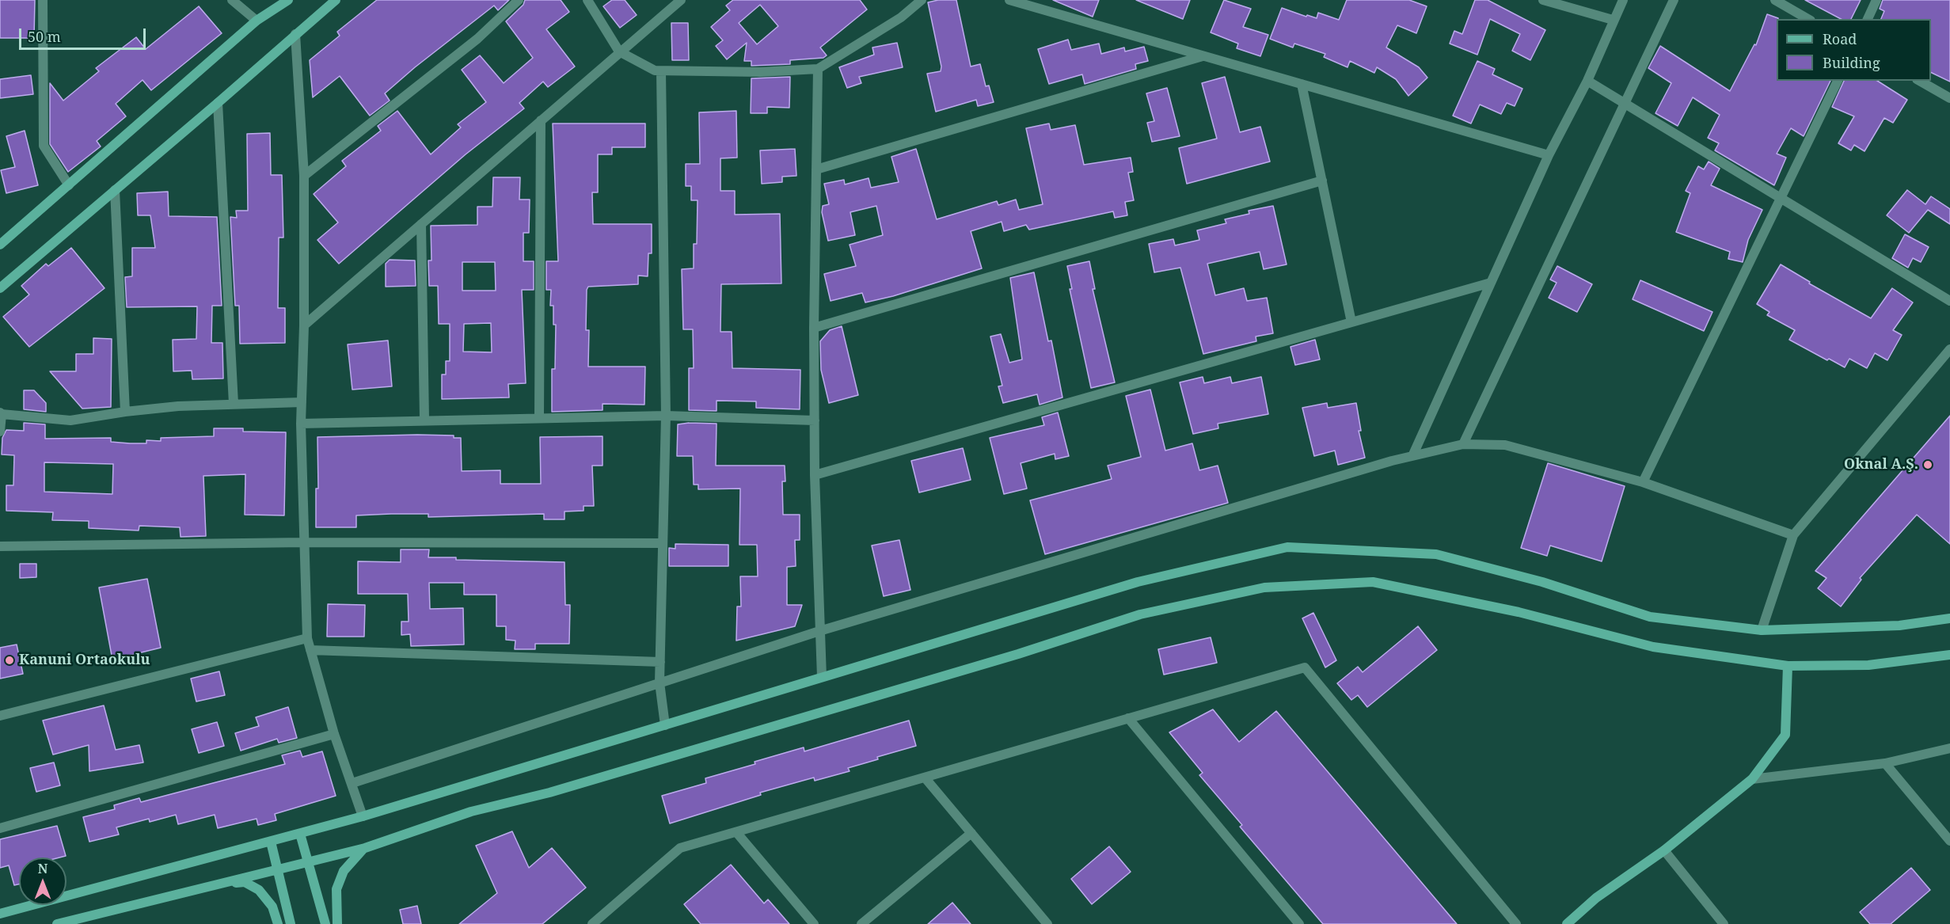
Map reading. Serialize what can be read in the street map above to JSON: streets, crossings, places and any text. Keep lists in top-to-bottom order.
{
  "places": ["Oknal A.Ş.", "Kanuni Ortaokulu"],
  "legend": ["Road", "Building"],
  "scale_bar": "50 m",
  "north": "top"
}
